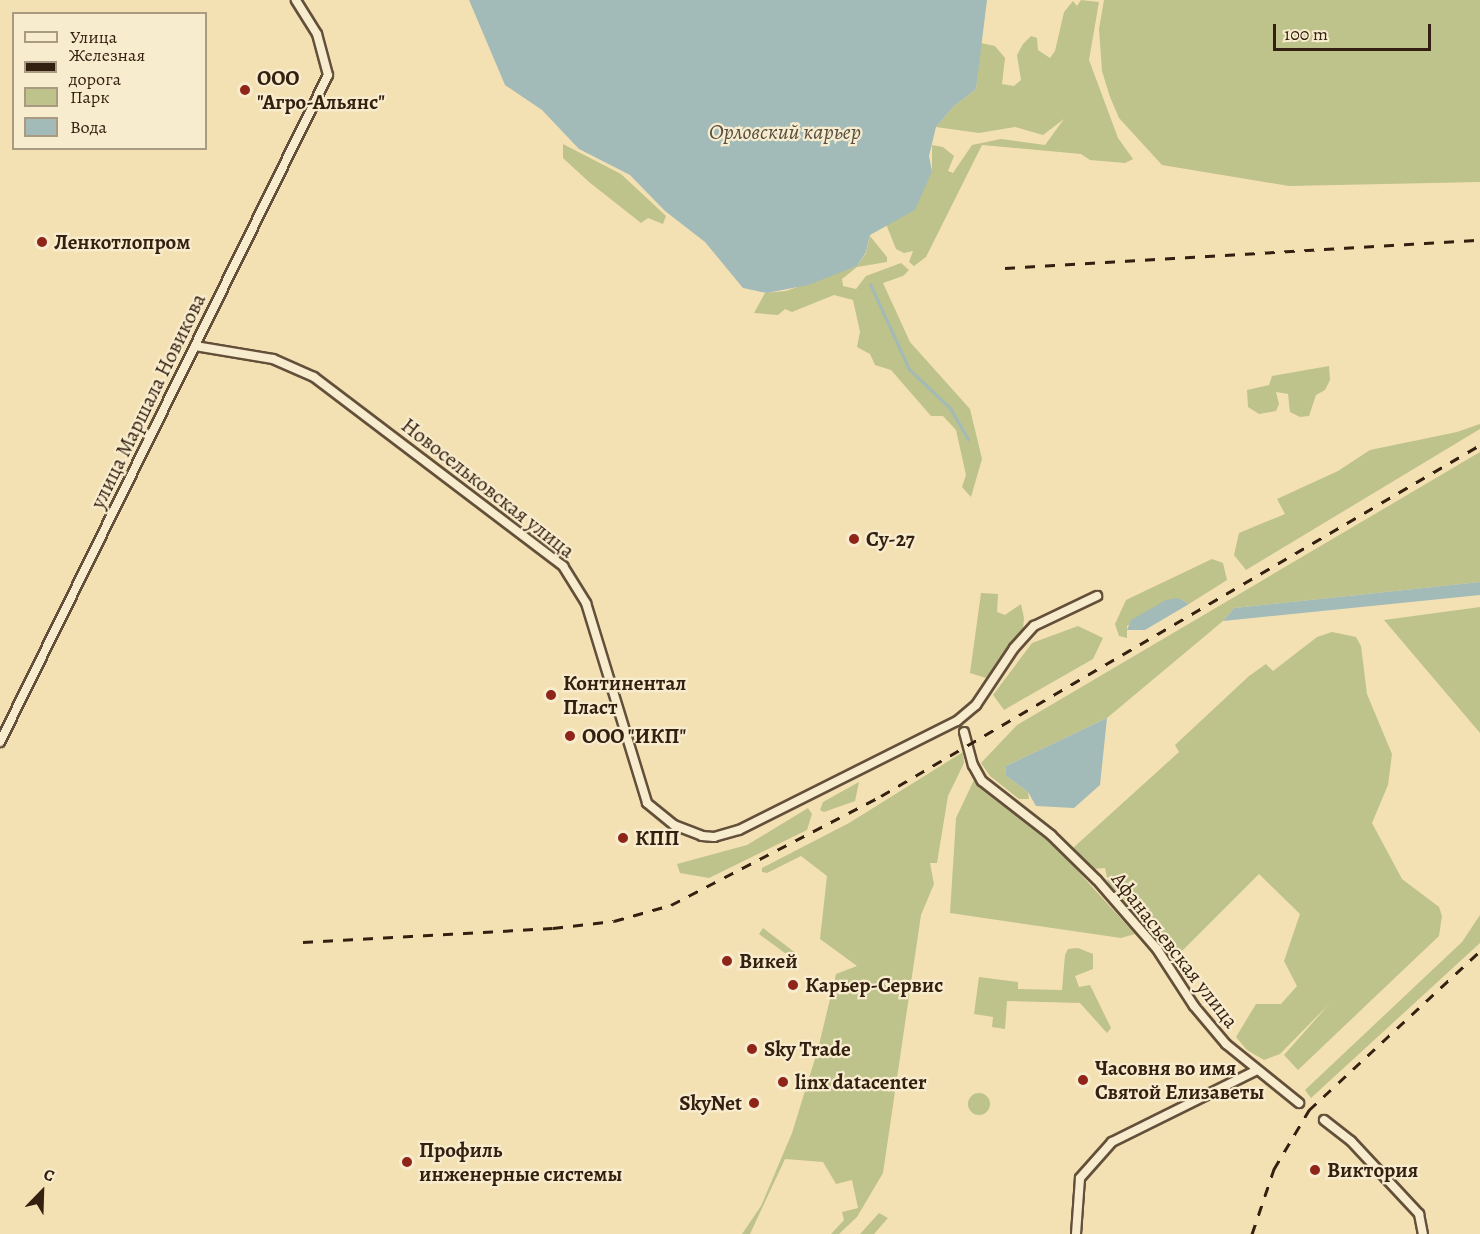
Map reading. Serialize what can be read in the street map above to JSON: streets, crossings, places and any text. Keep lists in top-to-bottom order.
{
  "streets": {
    "street": ["улица Маршала Новикова", "Новосельковская улица", "Афанасьевская улица"]
  },
  "crossings": [
    ["улица Маршала Новикова", "Новосельковская улица"]
  ],
  "water": ["Орловский карьер"],
  "places": [
    "ООО \"Агро-Альянс\"",
    "Ленкотлопром",
    "Су-27",
    "Континентал Пласт",
    "ООО \"ИКП\"",
    "КПП",
    "Викей",
    "Карьер-Сервис",
    "Sky Trade",
    "Часовня во имя Святой Елизаветы",
    "linx datacenter",
    "SkyNet",
    "Профиль инженерные системы",
    "Виктория"
  ],
  "legend": [
    "Улица",
    "Железная дорога",
    "Парк",
    "Вода"
  ],
  "scale_bar": "100 m",
  "north": "top right"
}
